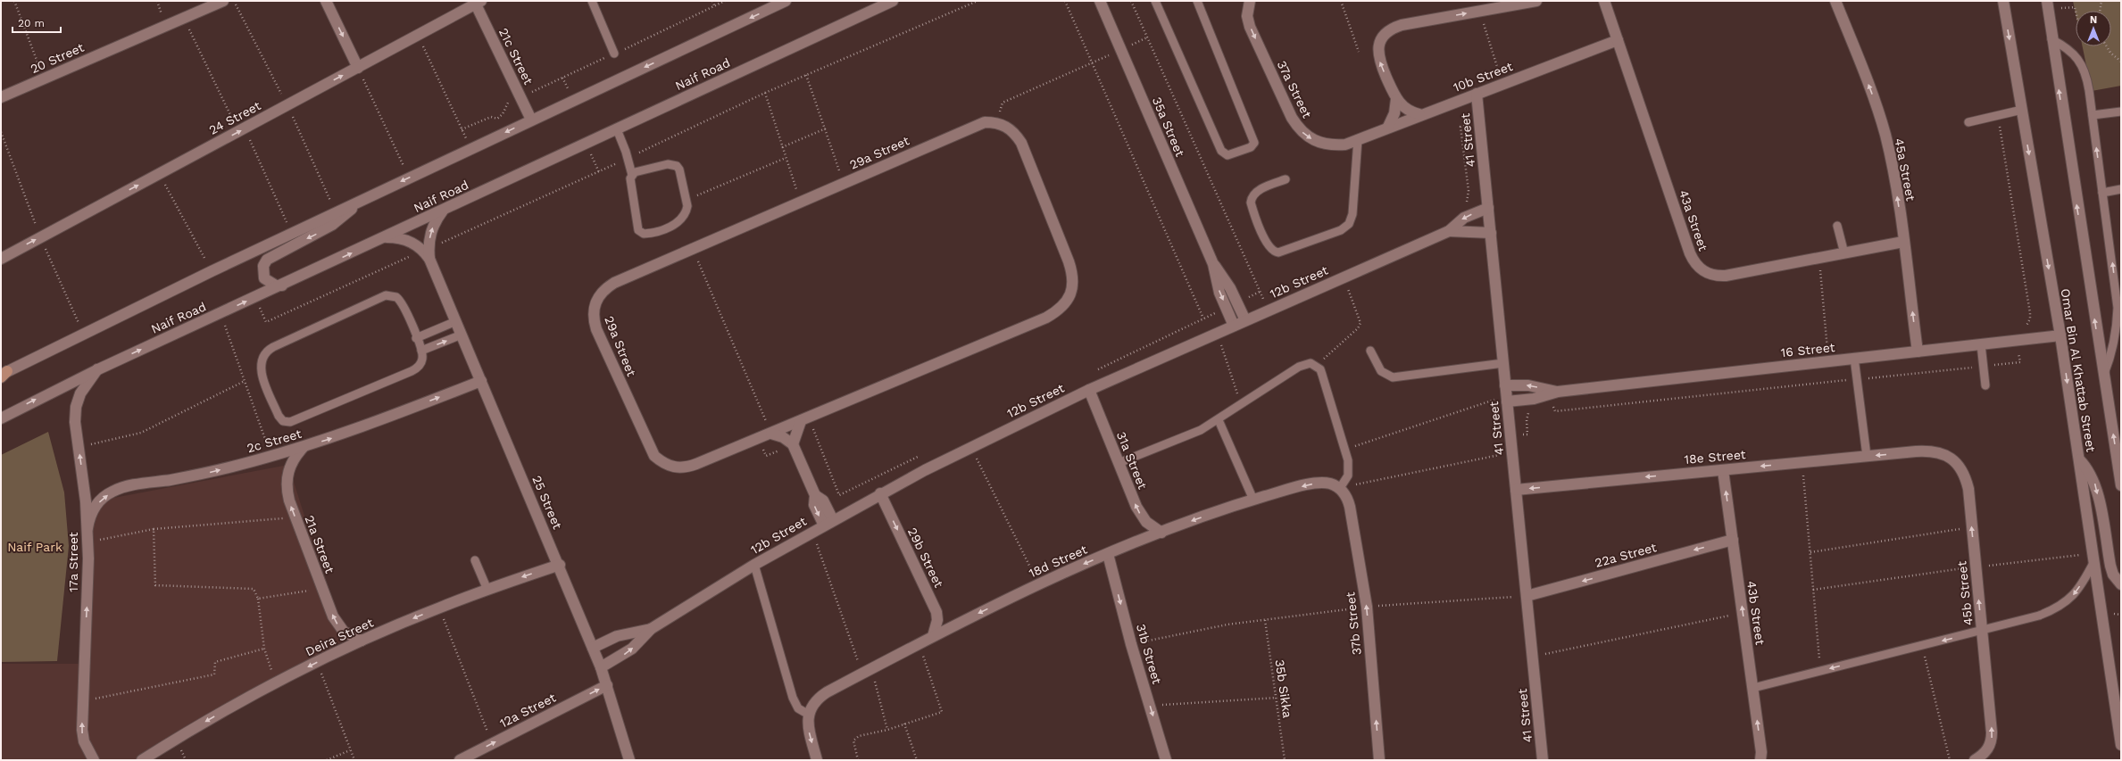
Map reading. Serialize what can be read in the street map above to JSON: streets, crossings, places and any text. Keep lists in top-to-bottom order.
{
  "streets": {
    "street": [
      "21c Street",
      "20 Street",
      "Naif Road",
      "10b Street",
      "37a Street",
      "24 Street",
      "35a Street",
      "41 Street",
      "29a Street",
      "45a Street",
      "43a Street",
      "12b Street",
      "16 Street",
      "Omar Bin Al Khattab Street",
      "2c Street",
      "18e Street",
      "31a Street",
      "25 Street",
      "21a Street",
      "22a Street",
      "29b Street",
      "18d Street",
      "17a Street",
      "45b Street",
      "43b Street",
      "37b Street",
      "Deira Street",
      "31b Street",
      "12a Street"
    ],
    "path": ["35b Sikka"]
  },
  "crossings": [
    ["21c Street", "24 Street"],
    ["Naif Road", "17a Street"],
    ["10b Street", "37a Street"],
    ["10b Street", "41 Street"],
    ["10b Street", "43a Street"],
    ["35a Street", "12b Street"],
    ["41 Street", "12b Street"],
    ["41 Street", "16 Street"],
    ["41 Street", "18e Street"],
    ["41 Street", "22a Street"],
    ["45a Street", "43a Street"],
    ["45a Street", "16 Street"],
    ["12b Street", "31a Street"],
    ["12b Street", "25 Street"],
    ["12b Street", "29b Street"],
    ["16 Street", "Omar Bin Al Khattab Street"],
    ["2c Street", "25 Street"],
    ["2c Street", "21a Street"],
    ["2c Street", "17a Street"],
    ["18e Street", "45b Street"],
    ["18e Street", "43b Street"],
    ["31a Street", "18d Street"],
    ["25 Street", "Deira Street"],
    ["25 Street", "12a Street"],
    ["21a Street", "Deira Street"],
    ["22a Street", "43b Street"],
    ["29b Street", "18d Street"],
    ["18d Street", "37b Street"],
    ["18d Street", "31b Street"]
  ],
  "one_way": [
    "37a Street",
    "24 Street",
    "45a Street",
    "2c Street",
    "18e Street",
    "31a Street",
    "21a Street",
    "22a Street",
    "29b Street",
    "18d Street",
    "17a Street",
    "45b Street",
    "43b Street",
    "37b Street",
    "Deira Street",
    "31b Street",
    "12a Street"
  ],
  "parks": ["Naif Park"],
  "scale_bar": "20 m",
  "north": "top"
}
